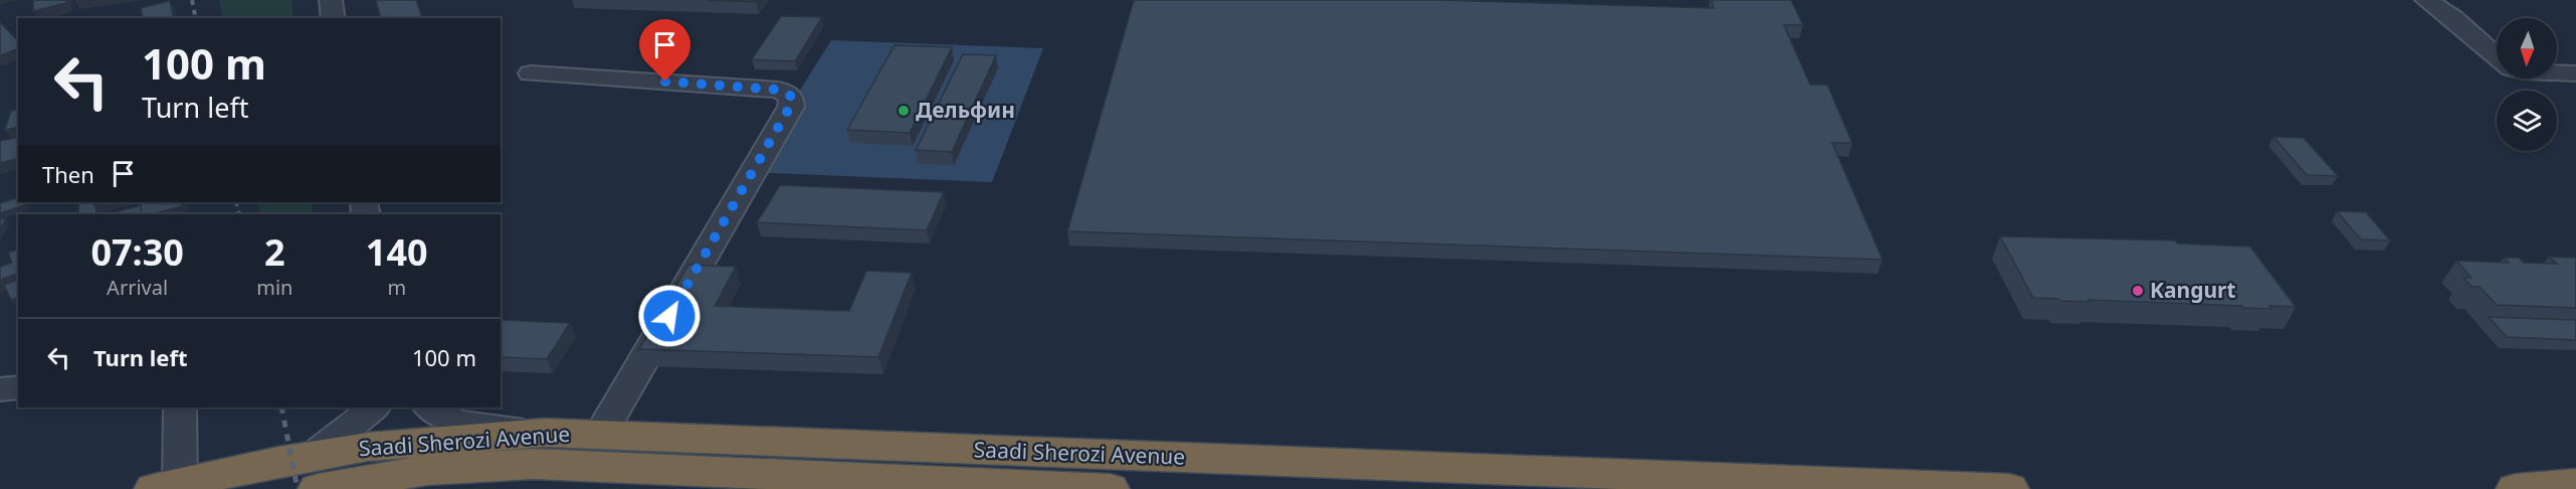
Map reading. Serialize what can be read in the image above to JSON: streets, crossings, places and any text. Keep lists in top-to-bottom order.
{
  "streets": {
    "highway": ["Saadi Sherozi Avenue"]
  },
  "places": ["Дельфин", "Kangurt"],
  "north": "bottom",
  "page": {
    "turn": ["100 m", "Turn left"],
    "then": "Then",
    "eta": [
      "07:30",
      "Arrival",
      "2",
      "min",
      "140",
      "m"
    ],
    "list": [
      {
        "name": "Turn left",
        "value": "100 m"
      }
    ]
  }
}
